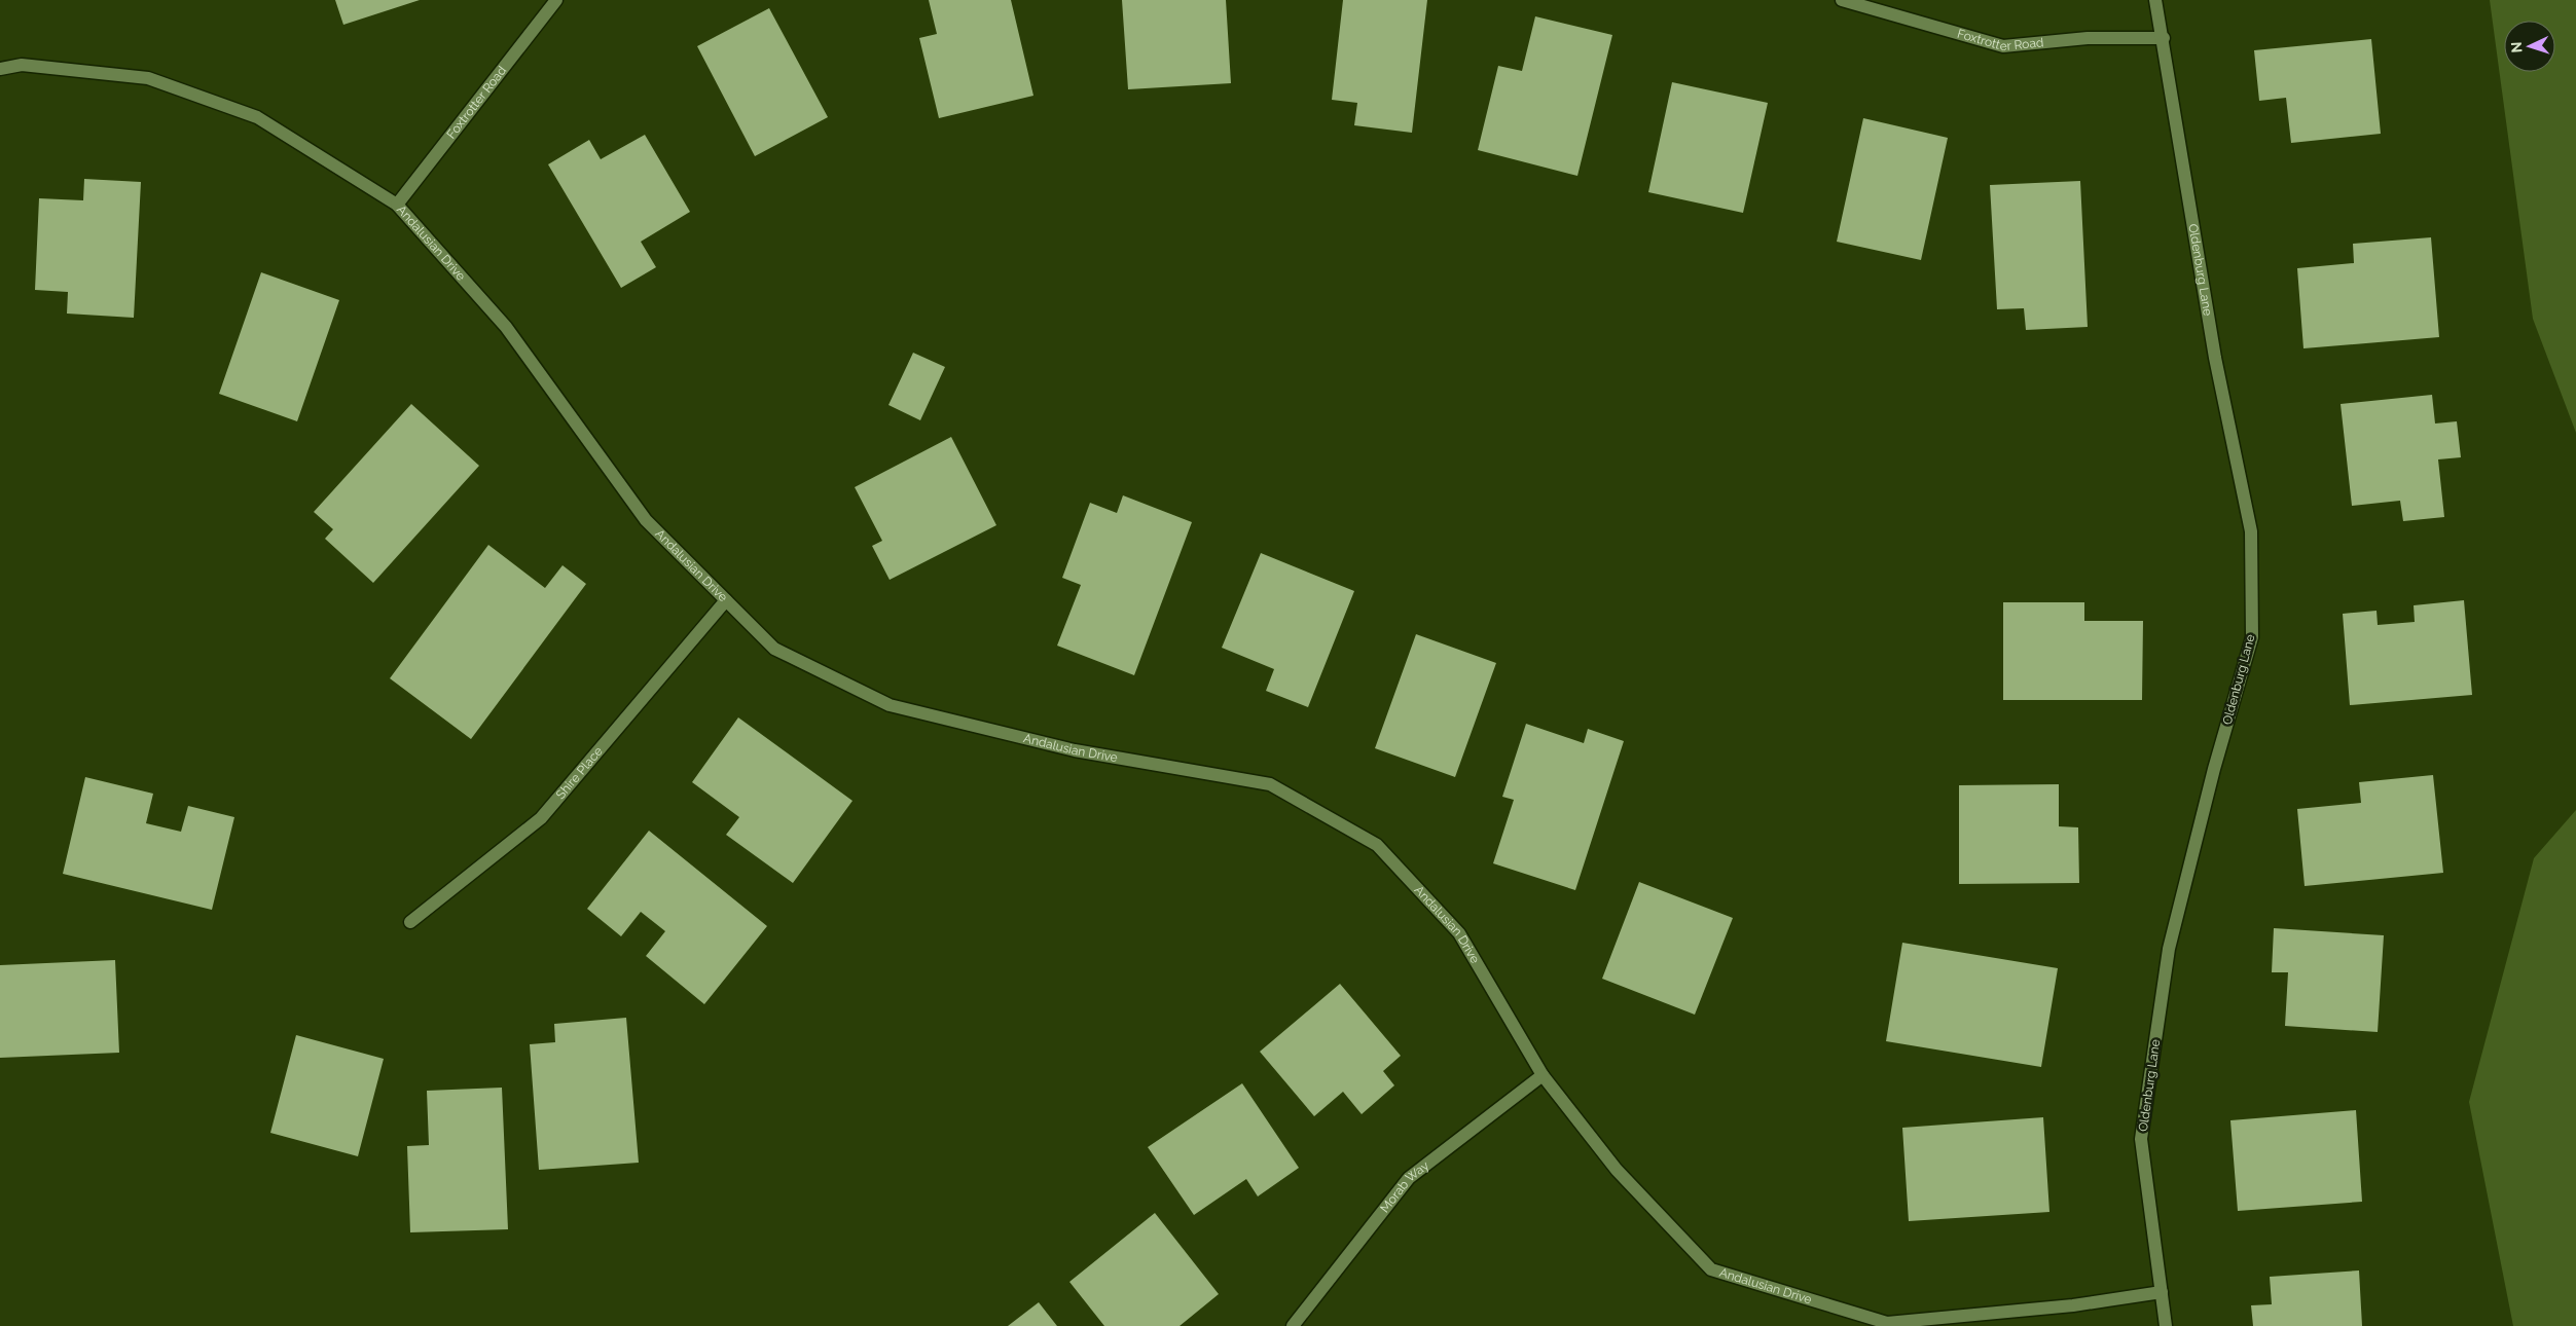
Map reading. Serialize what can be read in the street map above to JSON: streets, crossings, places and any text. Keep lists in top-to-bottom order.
{
  "streets": {
    "street": [
      "Foxtrotter Road",
      "Andalusian Drive",
      "Oldenburg Lane",
      "Shire Place",
      "Morab Way"
    ]
  },
  "crossings": [
    ["Foxtrotter Road", "Andalusian Drive"],
    ["Foxtrotter Road", "Oldenburg Lane"],
    ["Andalusian Drive", "Oldenburg Lane"],
    ["Andalusian Drive", "Shire Place"],
    ["Andalusian Drive", "Morab Way"]
  ],
  "north": "left"
}
